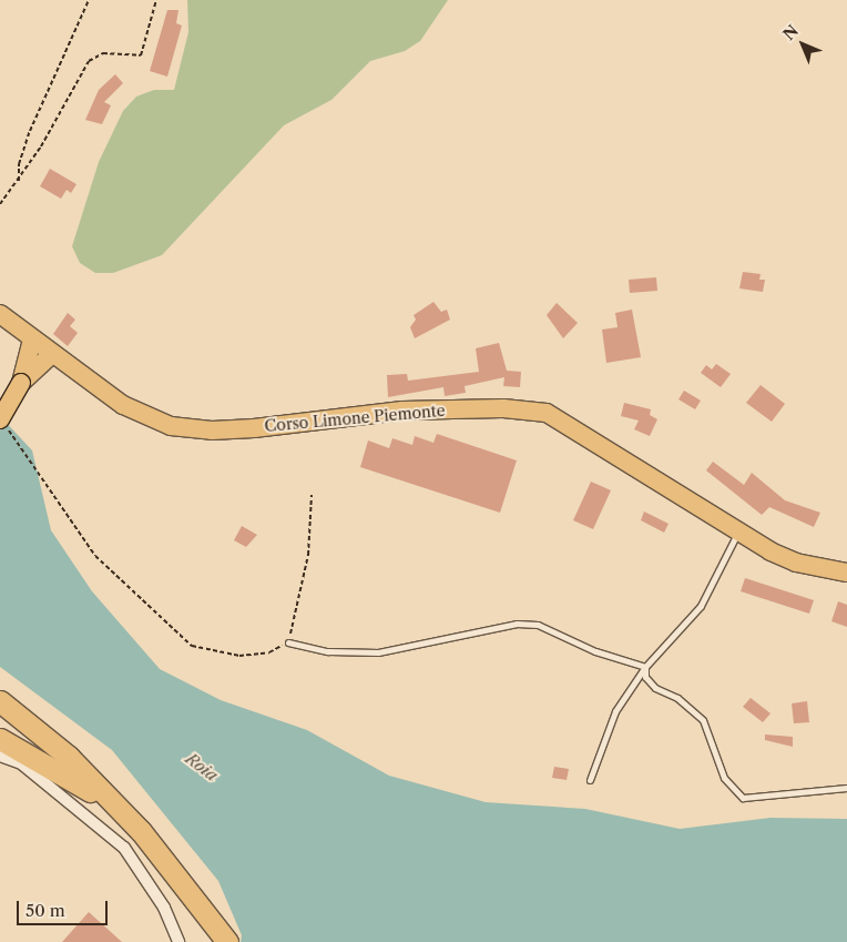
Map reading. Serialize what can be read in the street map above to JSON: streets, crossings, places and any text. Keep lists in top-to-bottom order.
{
  "streets": {
    "main road": ["Corso Limone Piemonte"]
  },
  "water": ["Roia"],
  "scale_bar": "50 m",
  "north": "top left"
}
